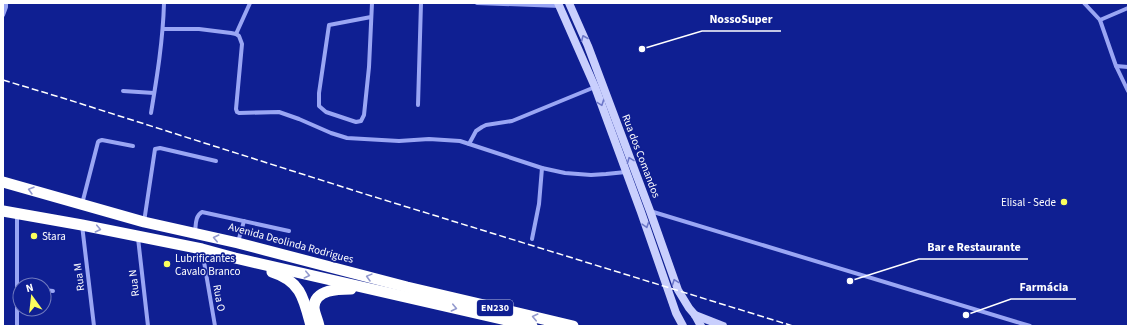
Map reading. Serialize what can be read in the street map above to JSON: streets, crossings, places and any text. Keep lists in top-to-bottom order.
{
  "streets": {
    "highway": ["Avenida Deolinda Rodrigues", "EN230"],
    "main road": ["Rua dos Comandos"],
    "street": ["Rua M", "Rua N", "Rua O"]
  },
  "crossings": [
    ["Rua M", "EN230"],
    ["Rua N", "EN230"],
    ["Rua O", "EN230"]
  ],
  "places": [
    "NossoSuper",
    "Elisal - Sede",
    "Stara",
    "Lubrificantes Cavalo Branco",
    "Bar e Restaurante",
    "Farmácia"
  ],
  "north": "top"
}
